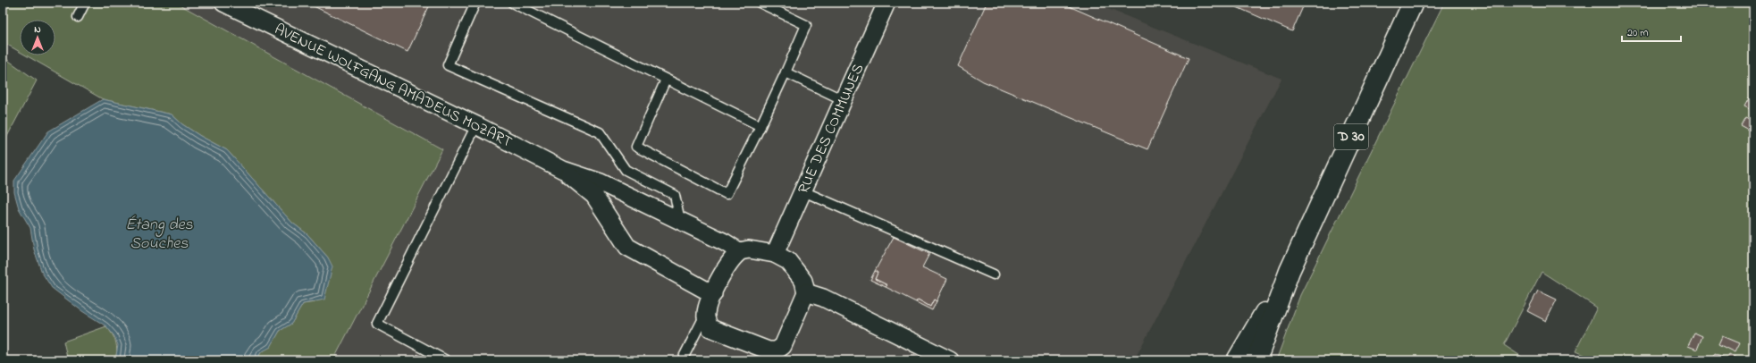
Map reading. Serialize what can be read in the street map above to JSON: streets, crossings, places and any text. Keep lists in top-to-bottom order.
{
  "streets": {
    "main road": ["D 30"],
    "street": ["AVENUE WOLFGANG AMADEUS MOZART", "RUE DES COMMUNES"]
  },
  "crossings": [
    ["AVENUE WOLFGANG AMADEUS MOZART", "RUE DES COMMUNES"]
  ],
  "water": ["Étang des Souches"],
  "scale_bar": "20 m",
  "north": "top"
}
